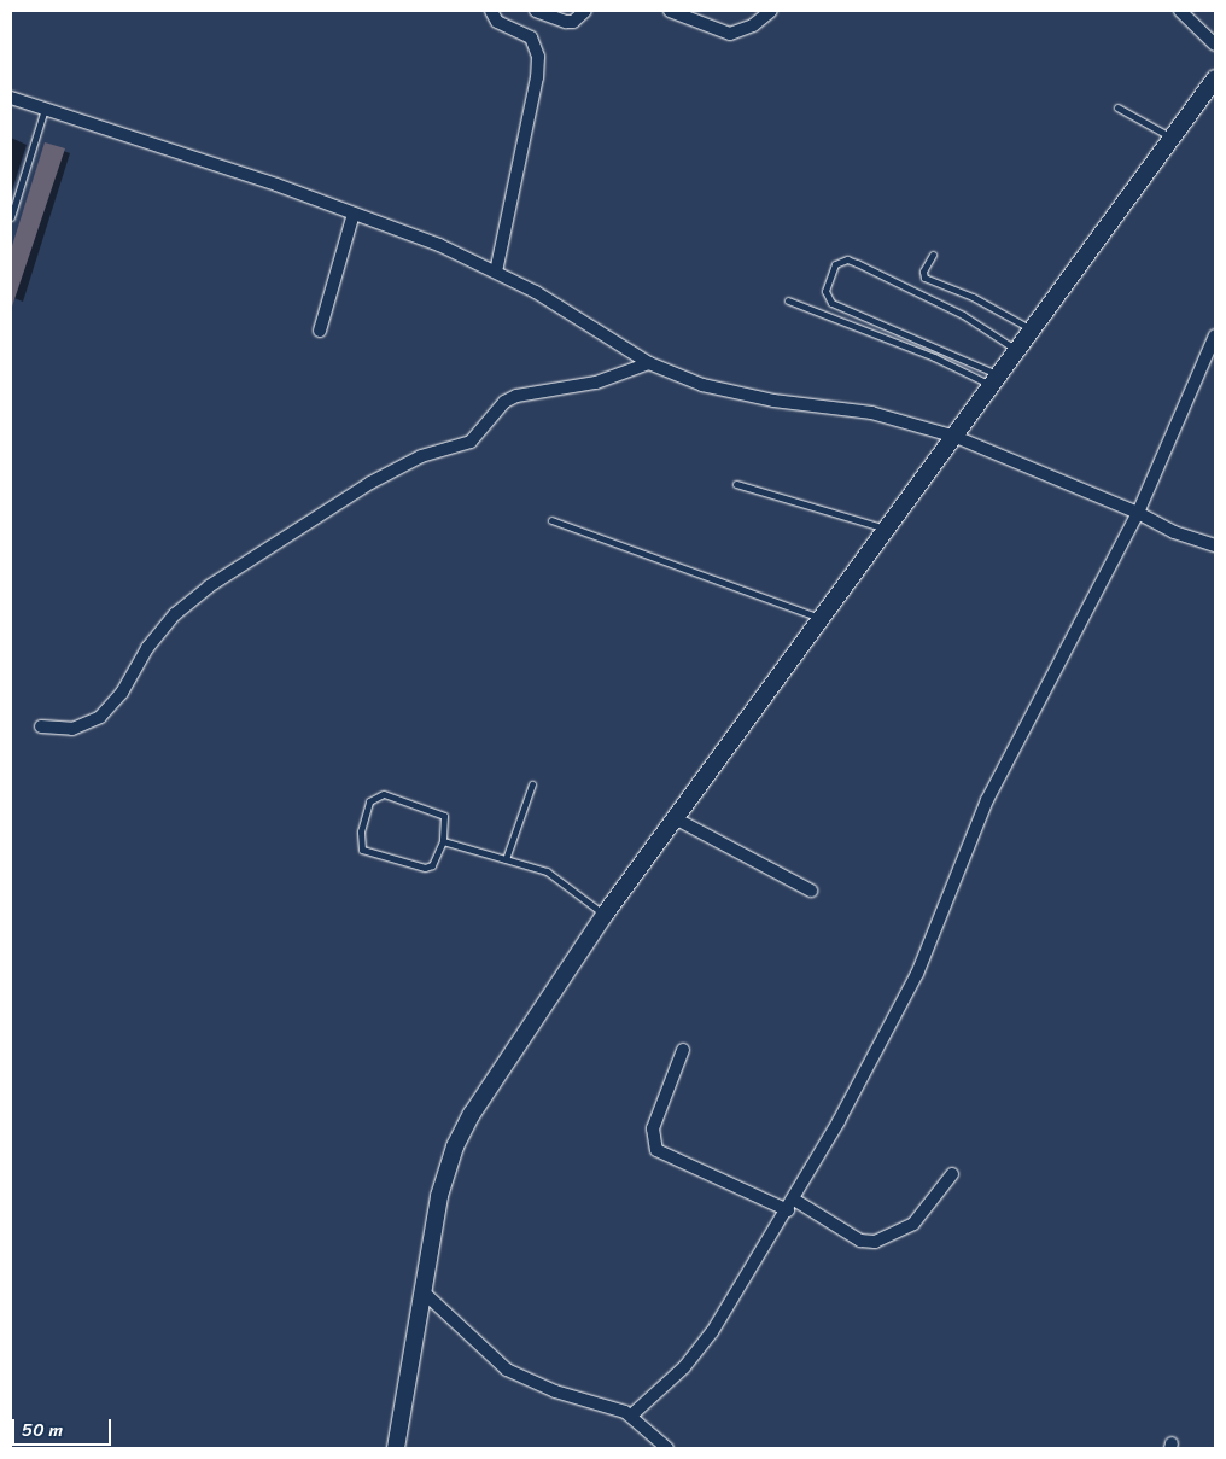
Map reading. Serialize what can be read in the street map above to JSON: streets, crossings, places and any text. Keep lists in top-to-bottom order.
{
  "scale_bar": "50 m"
}
